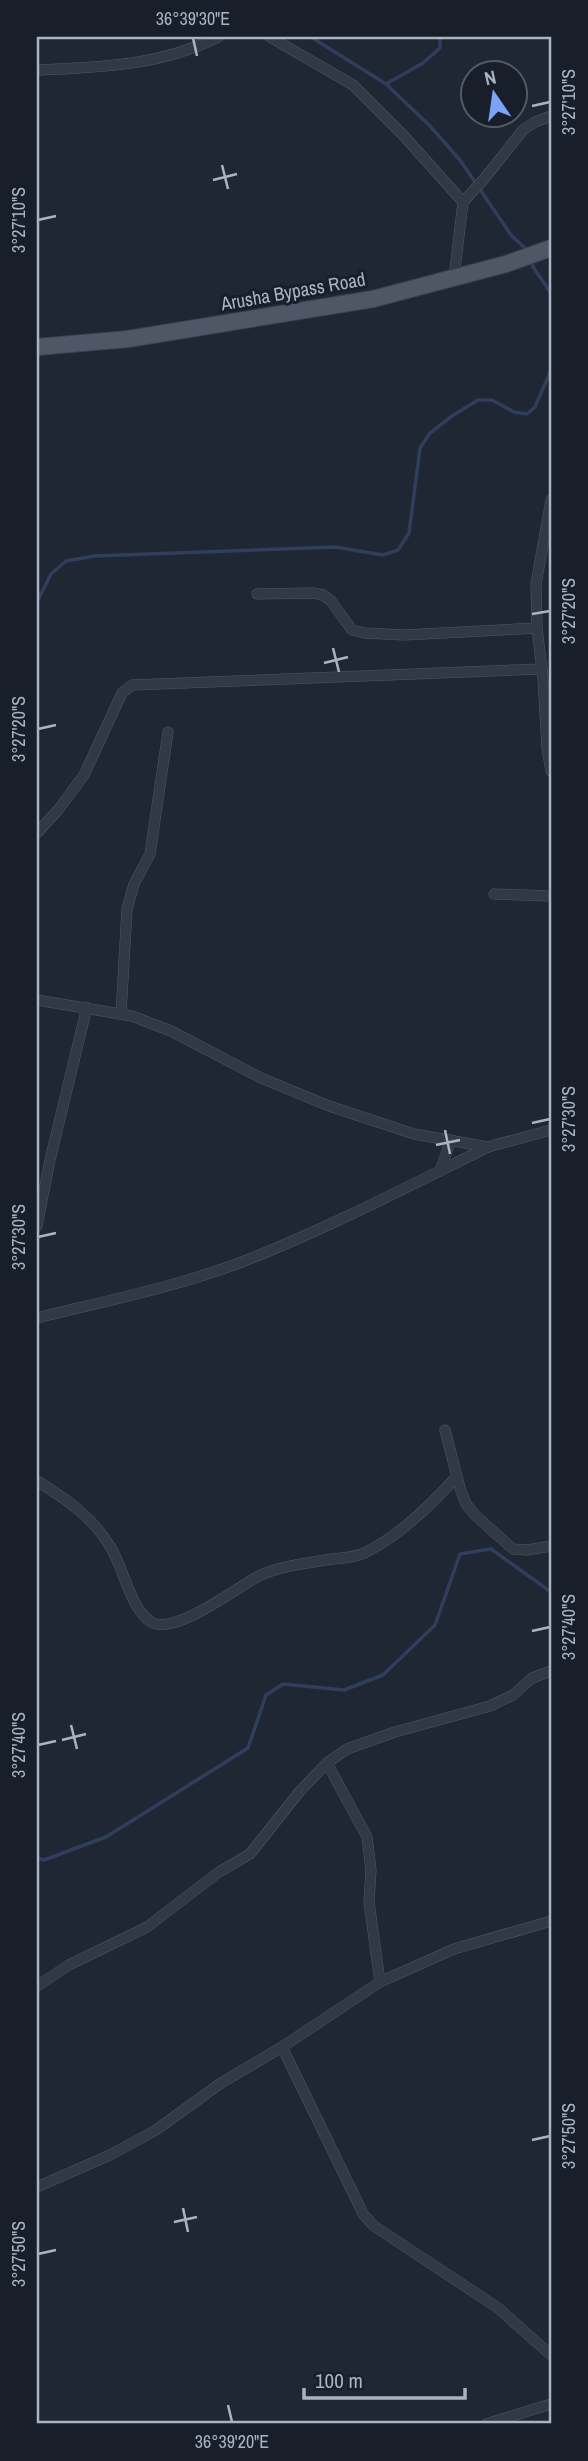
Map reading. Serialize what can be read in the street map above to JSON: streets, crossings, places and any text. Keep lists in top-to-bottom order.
{
  "streets": {
    "main road": ["Arusha Bypass Road"]
  },
  "scale_bar": "100 m",
  "north": "top",
  "coordinates": [
    "36°39'30\"E",
    "3°27'10\"S",
    "3°27'20\"S",
    "3°27'30\"S",
    "3°27'40\"S",
    "3°27'50\"S",
    "36°39'20\"E"
  ]
}
